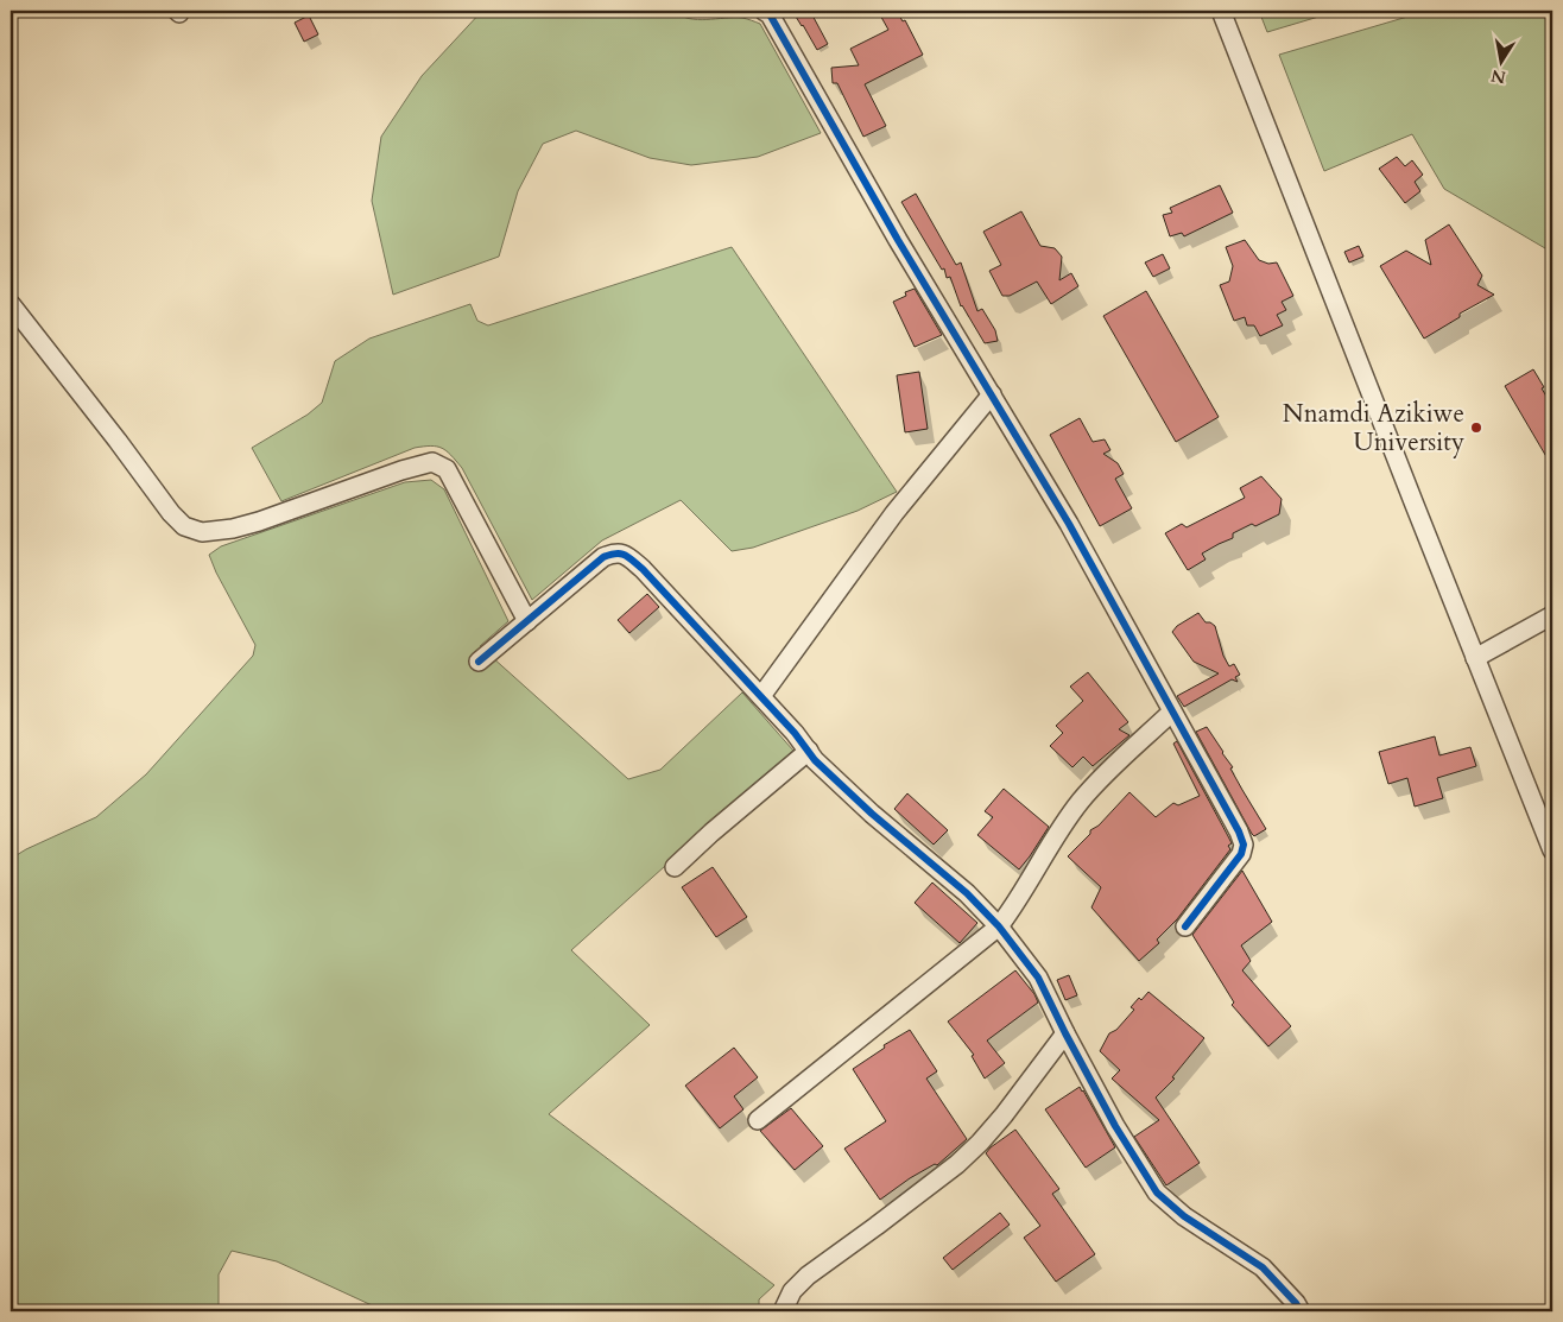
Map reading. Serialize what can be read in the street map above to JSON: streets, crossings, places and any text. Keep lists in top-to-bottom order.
{
  "places": ["Nnamdi Azikiwe University"],
  "north": "bottom"
}
